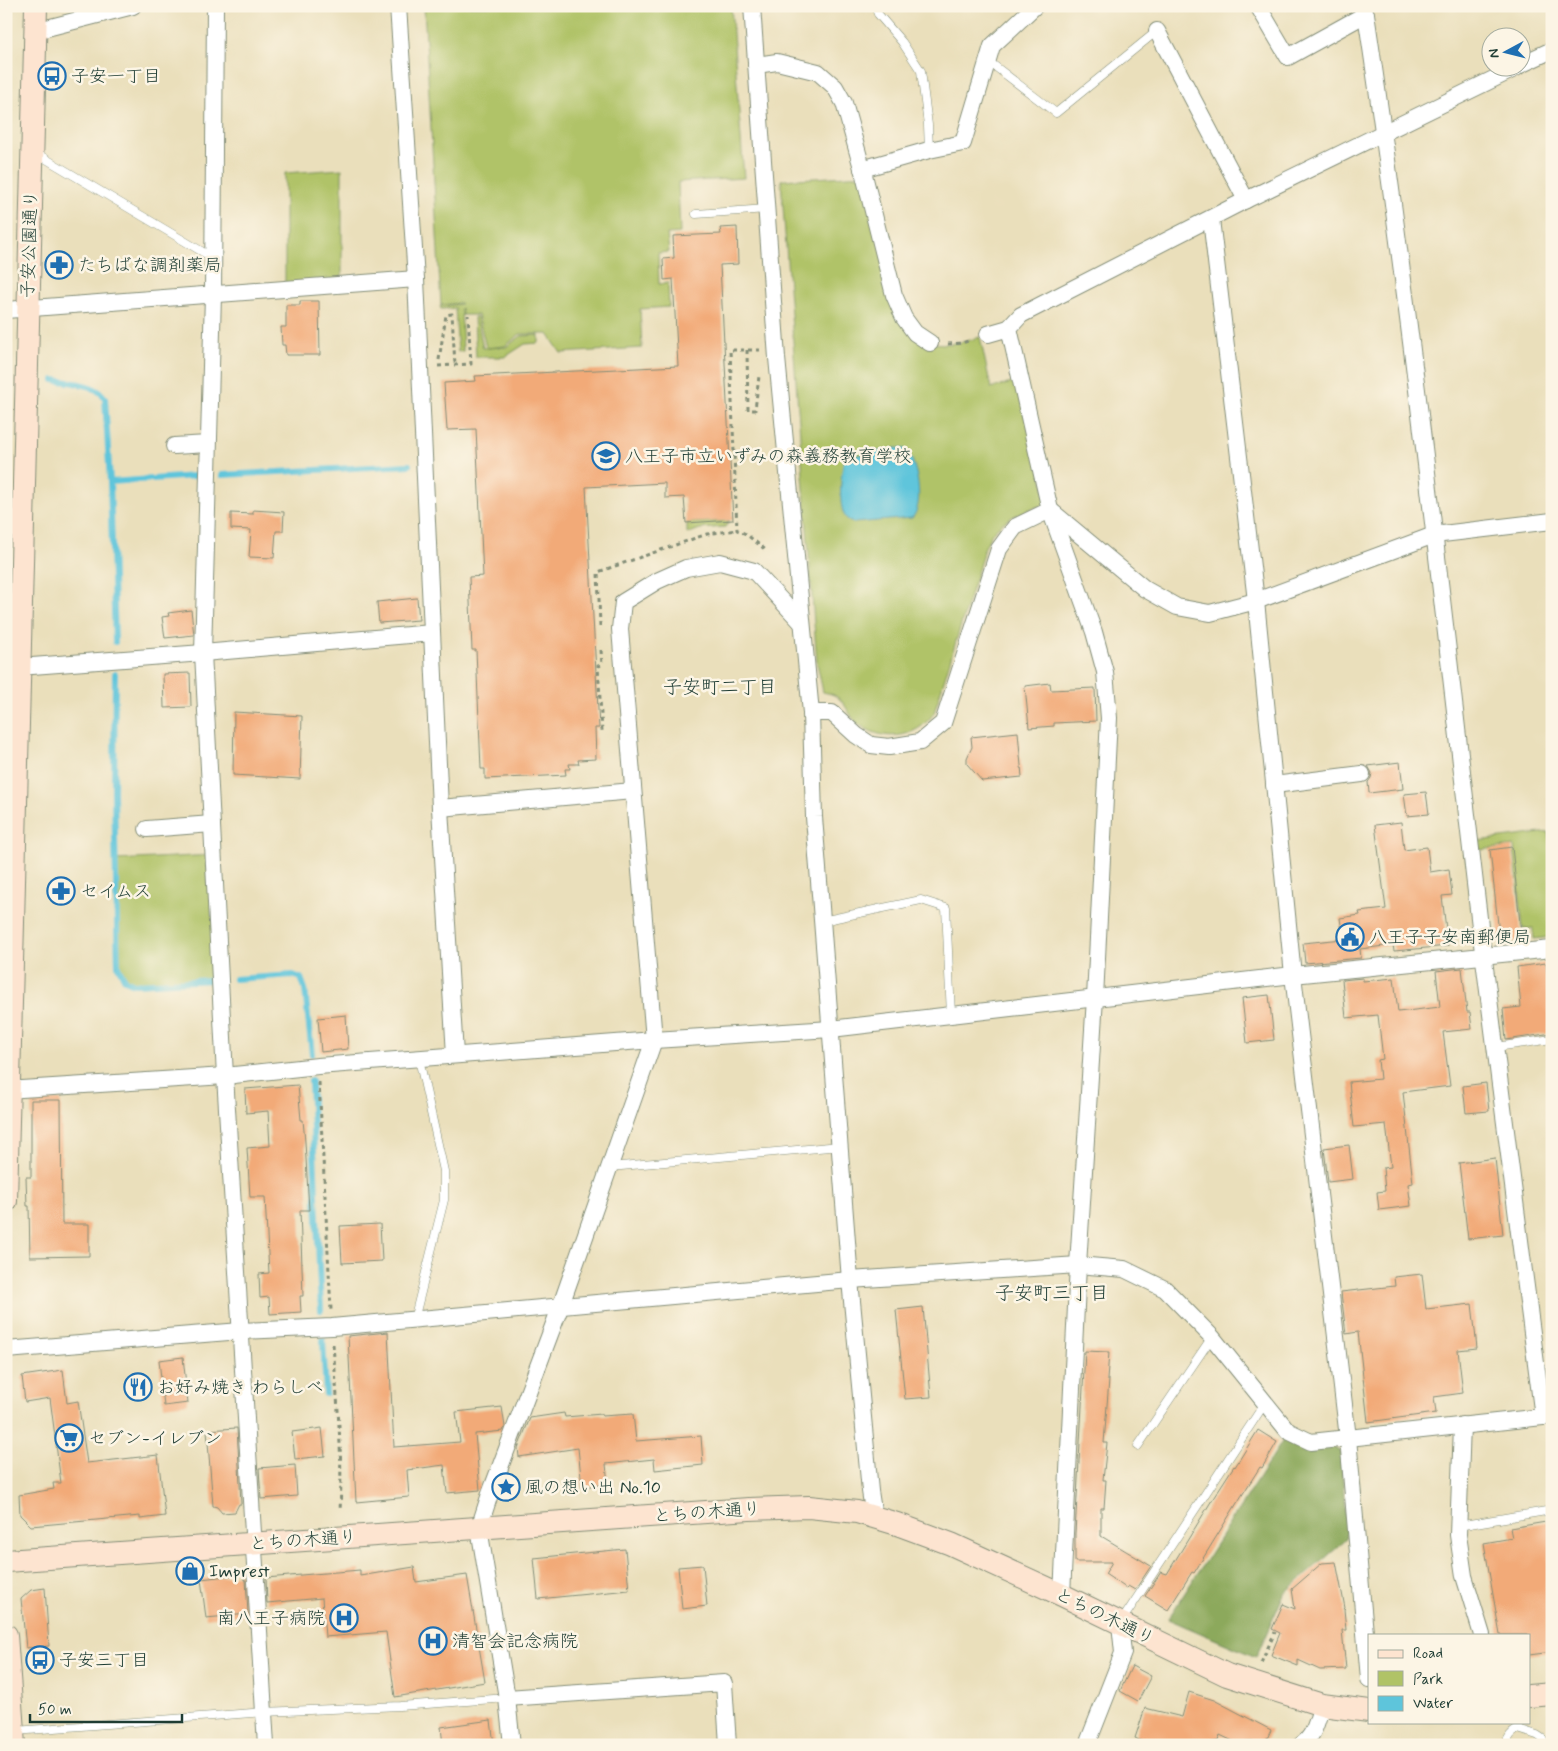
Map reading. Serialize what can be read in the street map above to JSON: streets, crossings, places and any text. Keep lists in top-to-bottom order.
{
  "streets": {
    "street": ["子安公園通り", "とちの木通り"]
  },
  "districts": ["子安町二丁目", "子安町三丁目"],
  "places": {
    "bus stop": ["子安一丁目", "子安三丁目"],
    "pharmacy": ["たちばな調剤薬局", "セイムス"],
    "school or university": ["八王子市立いずみの森義務教育学校"],
    "public building": ["八王子子安南郵便局"],
    "restaurant": ["お好み焼き わらしべ"],
    "supermarket": ["セブン-イレブン"],
    "place": ["風の想い出 No.10"],
    "shop": ["Imprest"],
    "hospital": ["南八王子病院", "清智会記念病院"]
  },
  "legend": ["Road", "Park", "Water"],
  "scale_bar": "50 m",
  "north": "left"
}
